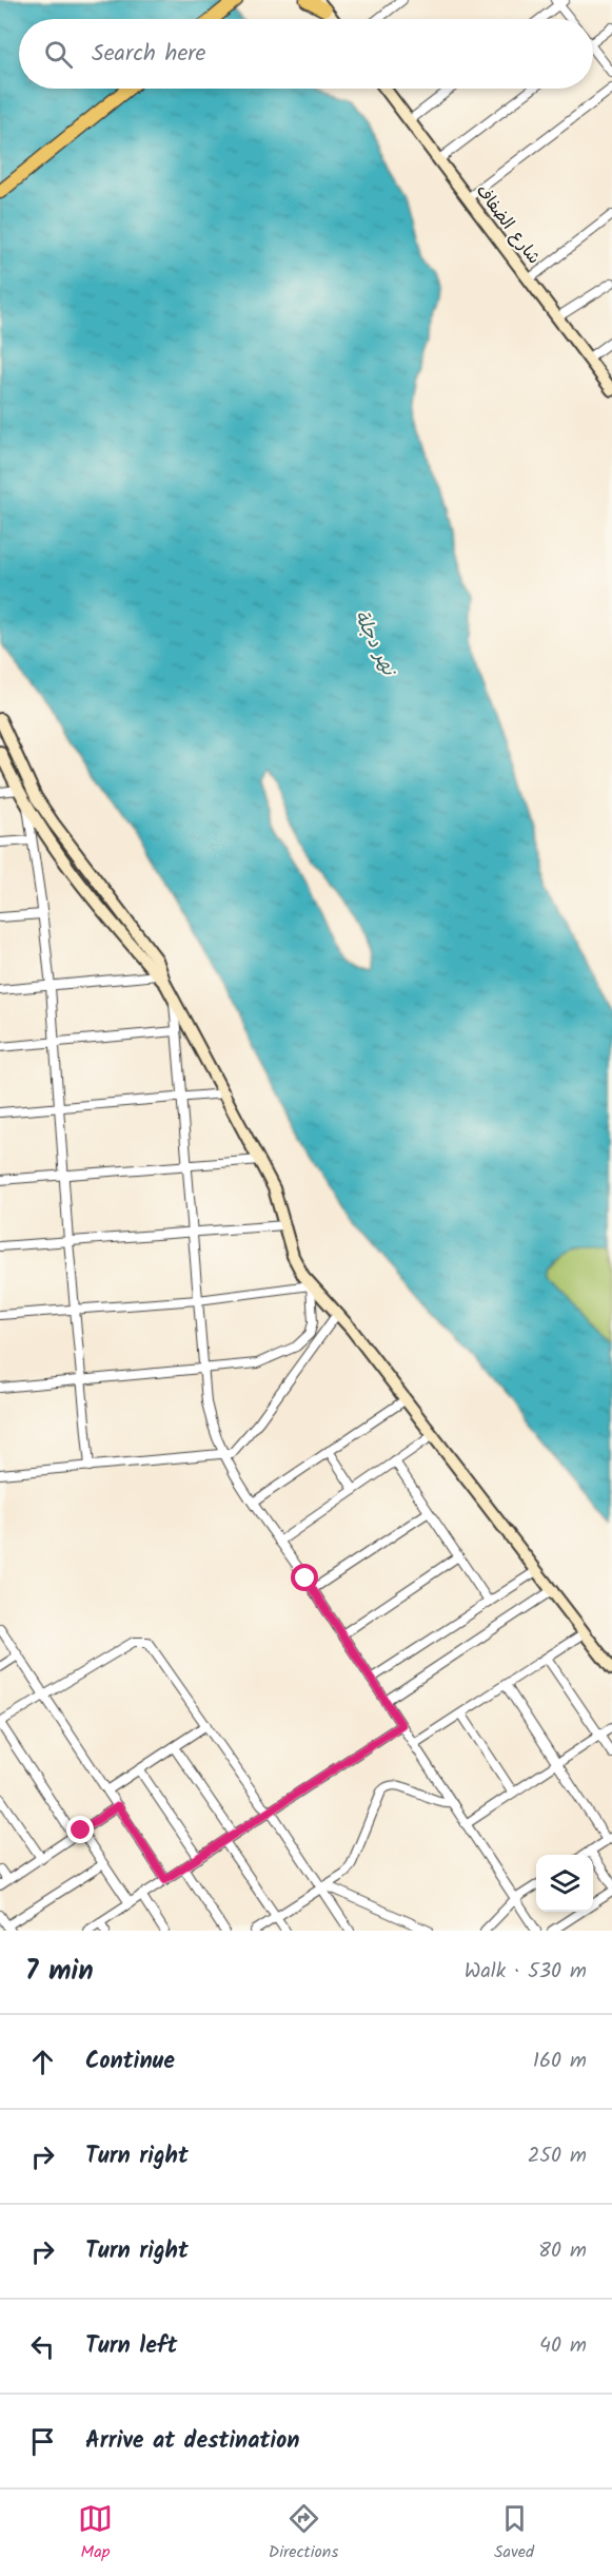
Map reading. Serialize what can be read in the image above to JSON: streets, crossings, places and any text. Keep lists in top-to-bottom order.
{
  "streets": {
    "main road": ["شارع الضفاف"]
  },
  "water": ["نهر دجلة"],
  "page": {
    "search": "Search here",
    "heading": ["7 min", "Walk · 530 m"],
    "list": [
      ["Continue", "160 m"],
      ["Turn right", "250 m"],
      ["Turn right", "80 m"],
      ["Turn left", "40 m"],
      "Arrive at destination"
    ],
    "nav": ["Map", "Directions", "Saved"]
  }
}
